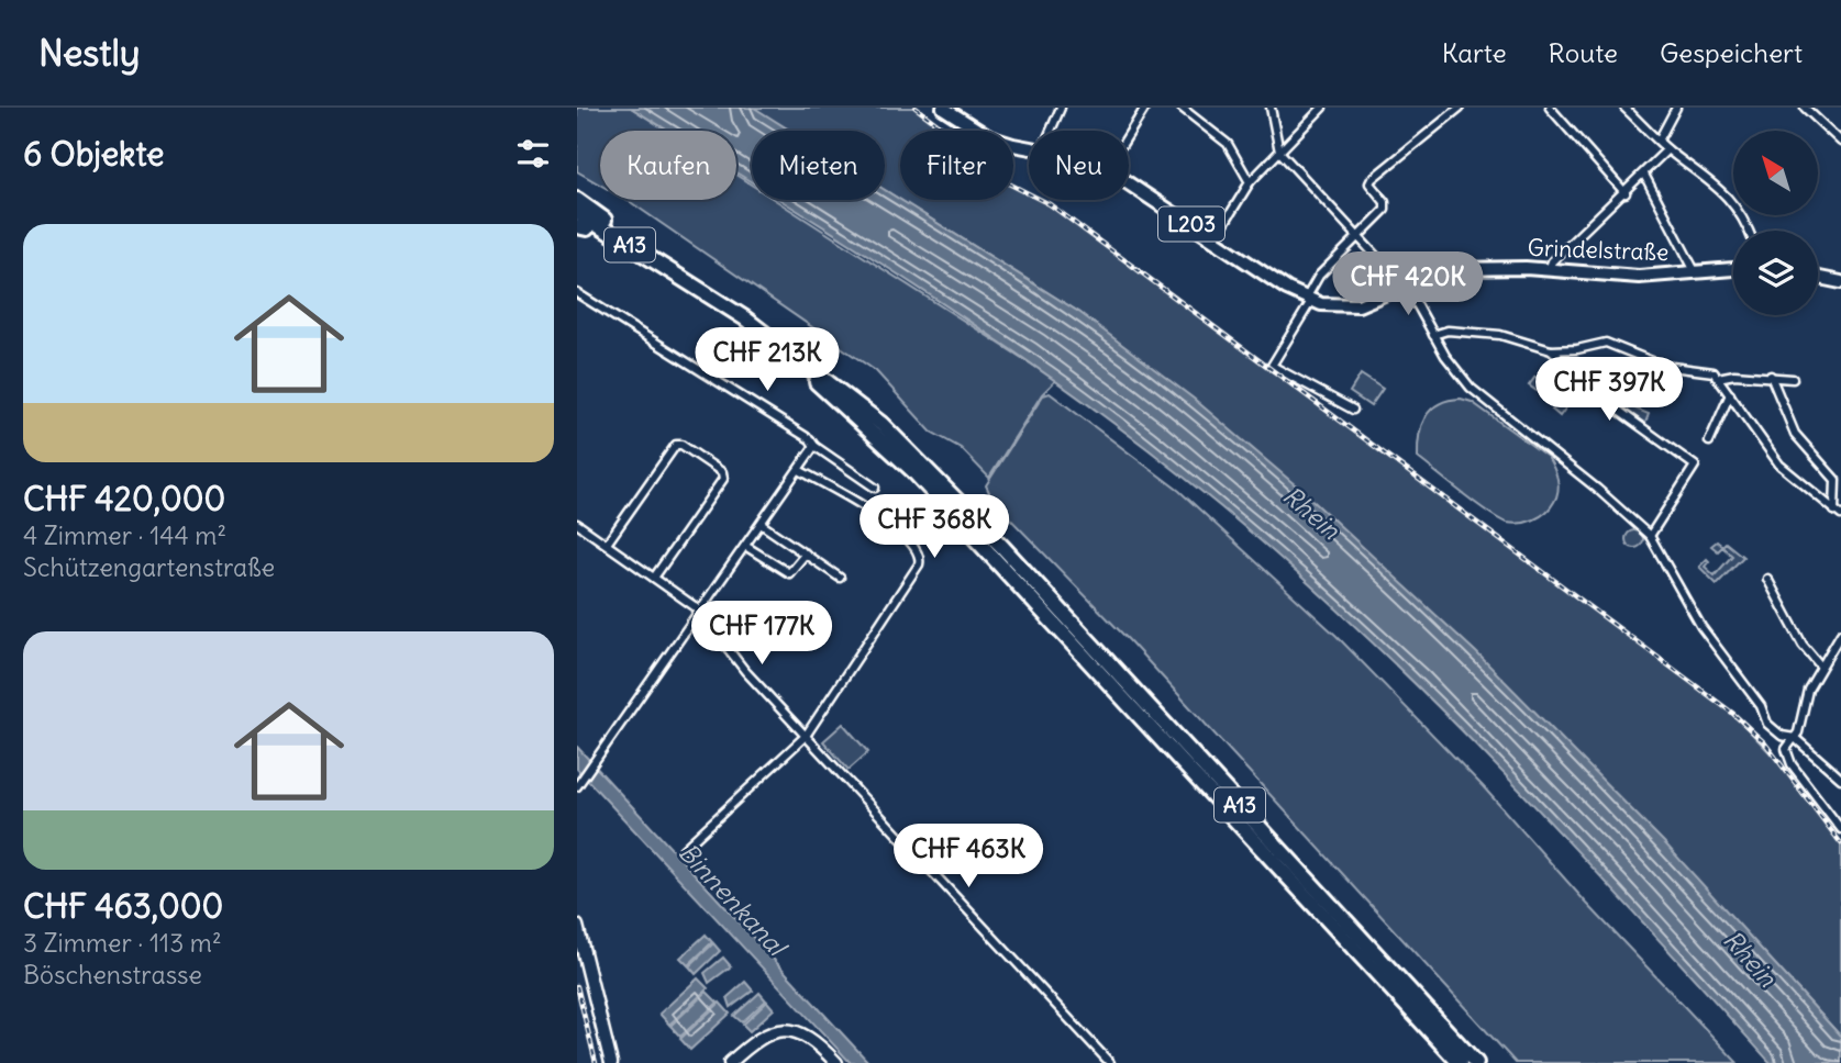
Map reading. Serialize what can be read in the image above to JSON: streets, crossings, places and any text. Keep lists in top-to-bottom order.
{
  "streets": {
    "highway": ["A13"],
    "main road": ["L203", "Grindelstraße"]
  },
  "crossings": [
    ["L203", "Grindelstraße"]
  ],
  "water": ["Rhein", "Binnenkanal"],
  "north": "top left",
  "page": {
    "header": "Nestly",
    "nav": ["Karte", "Route", "Gespeichert"],
    "heading": "6 Objekte",
    "chip": [
      "Kaufen",
      "Mieten",
      "Filter",
      "Neu"
    ],
    "list": [
      {
        "name": "CHF 420,000",
        "note": "4 Zimmer · 144 m² · Schützengartenstraße"
      },
      {
        "name": "CHF 463,000",
        "note": "3 Zimmer · 113 m² · Böschenstrasse"
      }
    ],
    "price": [
      "CHF 420K",
      "CHF 213K",
      "CHF 397K",
      "CHF 368K",
      "CHF 177K",
      "CHF 463K"
    ]
  }
}
